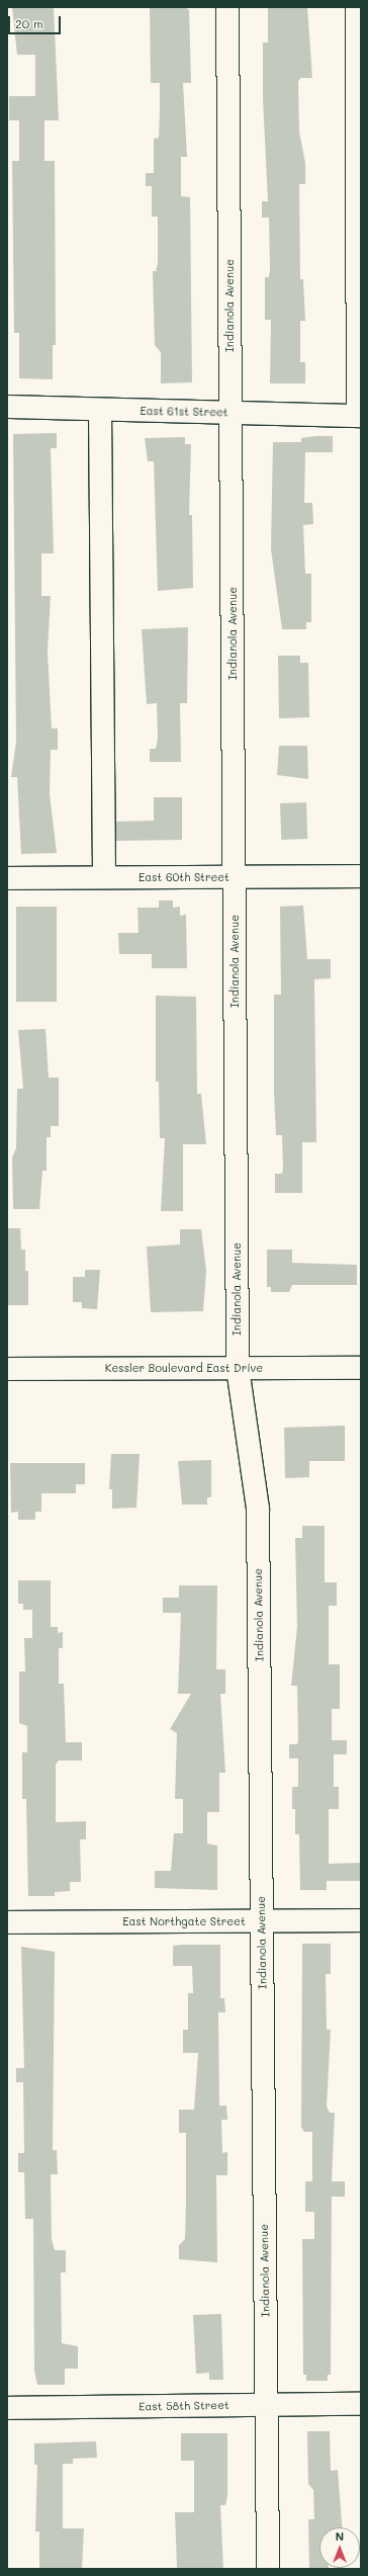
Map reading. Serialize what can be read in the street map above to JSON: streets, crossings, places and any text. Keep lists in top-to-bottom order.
{
  "streets": {
    "street": [
      "Indianola Avenue",
      "East 61st Street",
      "East 60th Street",
      "Kessler Boulevard East Drive",
      "East Northgate Street",
      "East 58th Street"
    ]
  },
  "crossings": [
    ["Indianola Avenue", "East 61st Street"],
    ["Indianola Avenue", "East 60th Street"],
    ["Indianola Avenue", "Kessler Boulevard East Drive"],
    ["Indianola Avenue", "East Northgate Street"],
    ["Indianola Avenue", "East 58th Street"]
  ],
  "scale_bar": "20 m",
  "north": "top"
}
